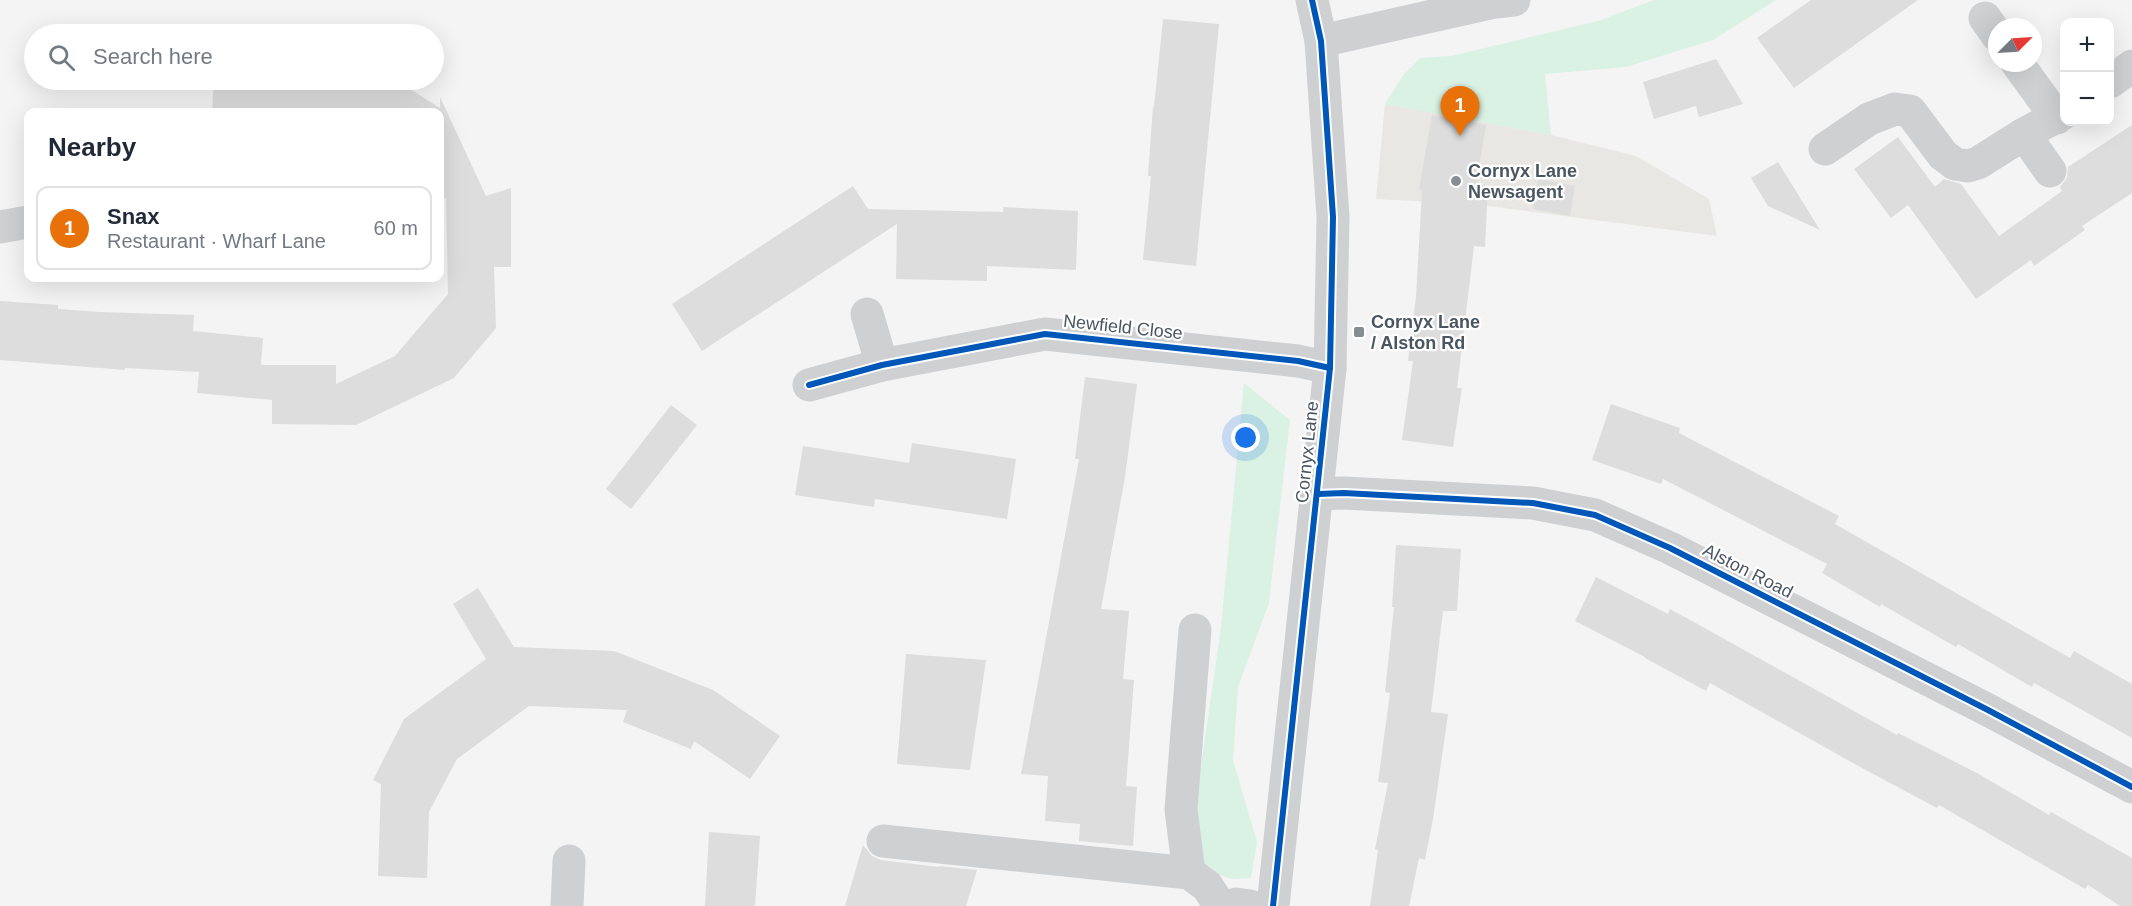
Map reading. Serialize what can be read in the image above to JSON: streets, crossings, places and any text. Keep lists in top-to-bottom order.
{
  "streets": {
    "street": ["Newfield Close", "Cornyx Lane", "Alston Road"]
  },
  "crossings": [
    ["Newfield Close", "Cornyx Lane"],
    ["Cornyx Lane", "Alston Road"]
  ],
  "places": {
    "other": ["Cornyx Lane Newsagent"],
    "transit": ["Cornyx Lane / Alston Rd"]
  },
  "north": "top right",
  "page": {
    "map_buttons": ["+", "−"],
    "search": "Search here",
    "pins": "1",
    "heading": "Nearby",
    "list": [
      {
        "mark": "1",
        "name": "Snax",
        "note": "Restaurant · Wharf Lane",
        "value": "60 m"
      }
    ]
  }
}
